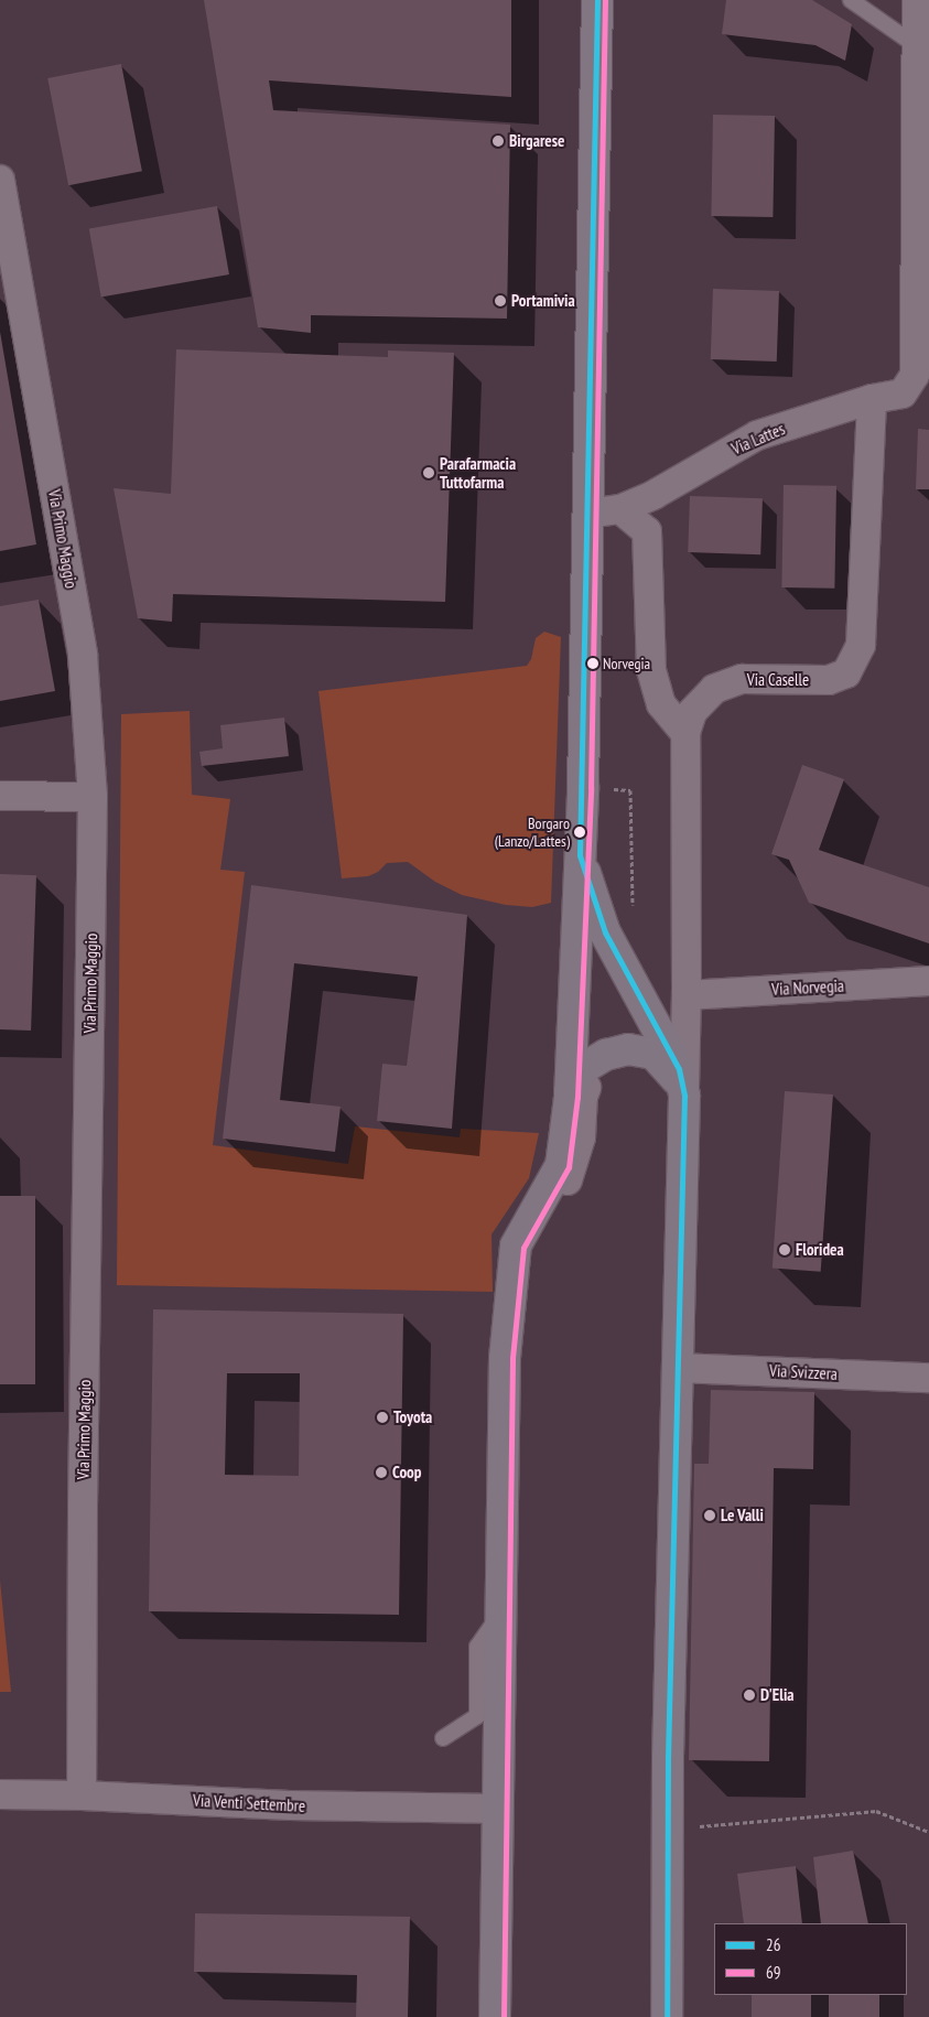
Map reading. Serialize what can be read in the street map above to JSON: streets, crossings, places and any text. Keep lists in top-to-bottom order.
{
  "streets": {
    "street": [
      "Via Lattes",
      "Via Primo Maggio",
      "Via Caselle",
      "Via Norvegia",
      "Via Svizzera",
      "Via Venti Settembre"
    ]
  },
  "crossings": [
    ["Via Lattes", "Via Caselle"],
    ["Via Primo Maggio", "Via Venti Settembre"],
    ["Via Caselle", "Via Norvegia"]
  ],
  "places": [
    "Birgarese",
    "Portamivia",
    "Parafarmacia Tuttofarma",
    "Norvegia",
    "Borgaro (Lanzo/Lattes)",
    "Floridea",
    "Toyota",
    "Coop",
    "Le Valli",
    "D'Elia"
  ],
  "lines": ["transit line 26", "transit line 69"],
  "legend": ["26", "69"]
}
